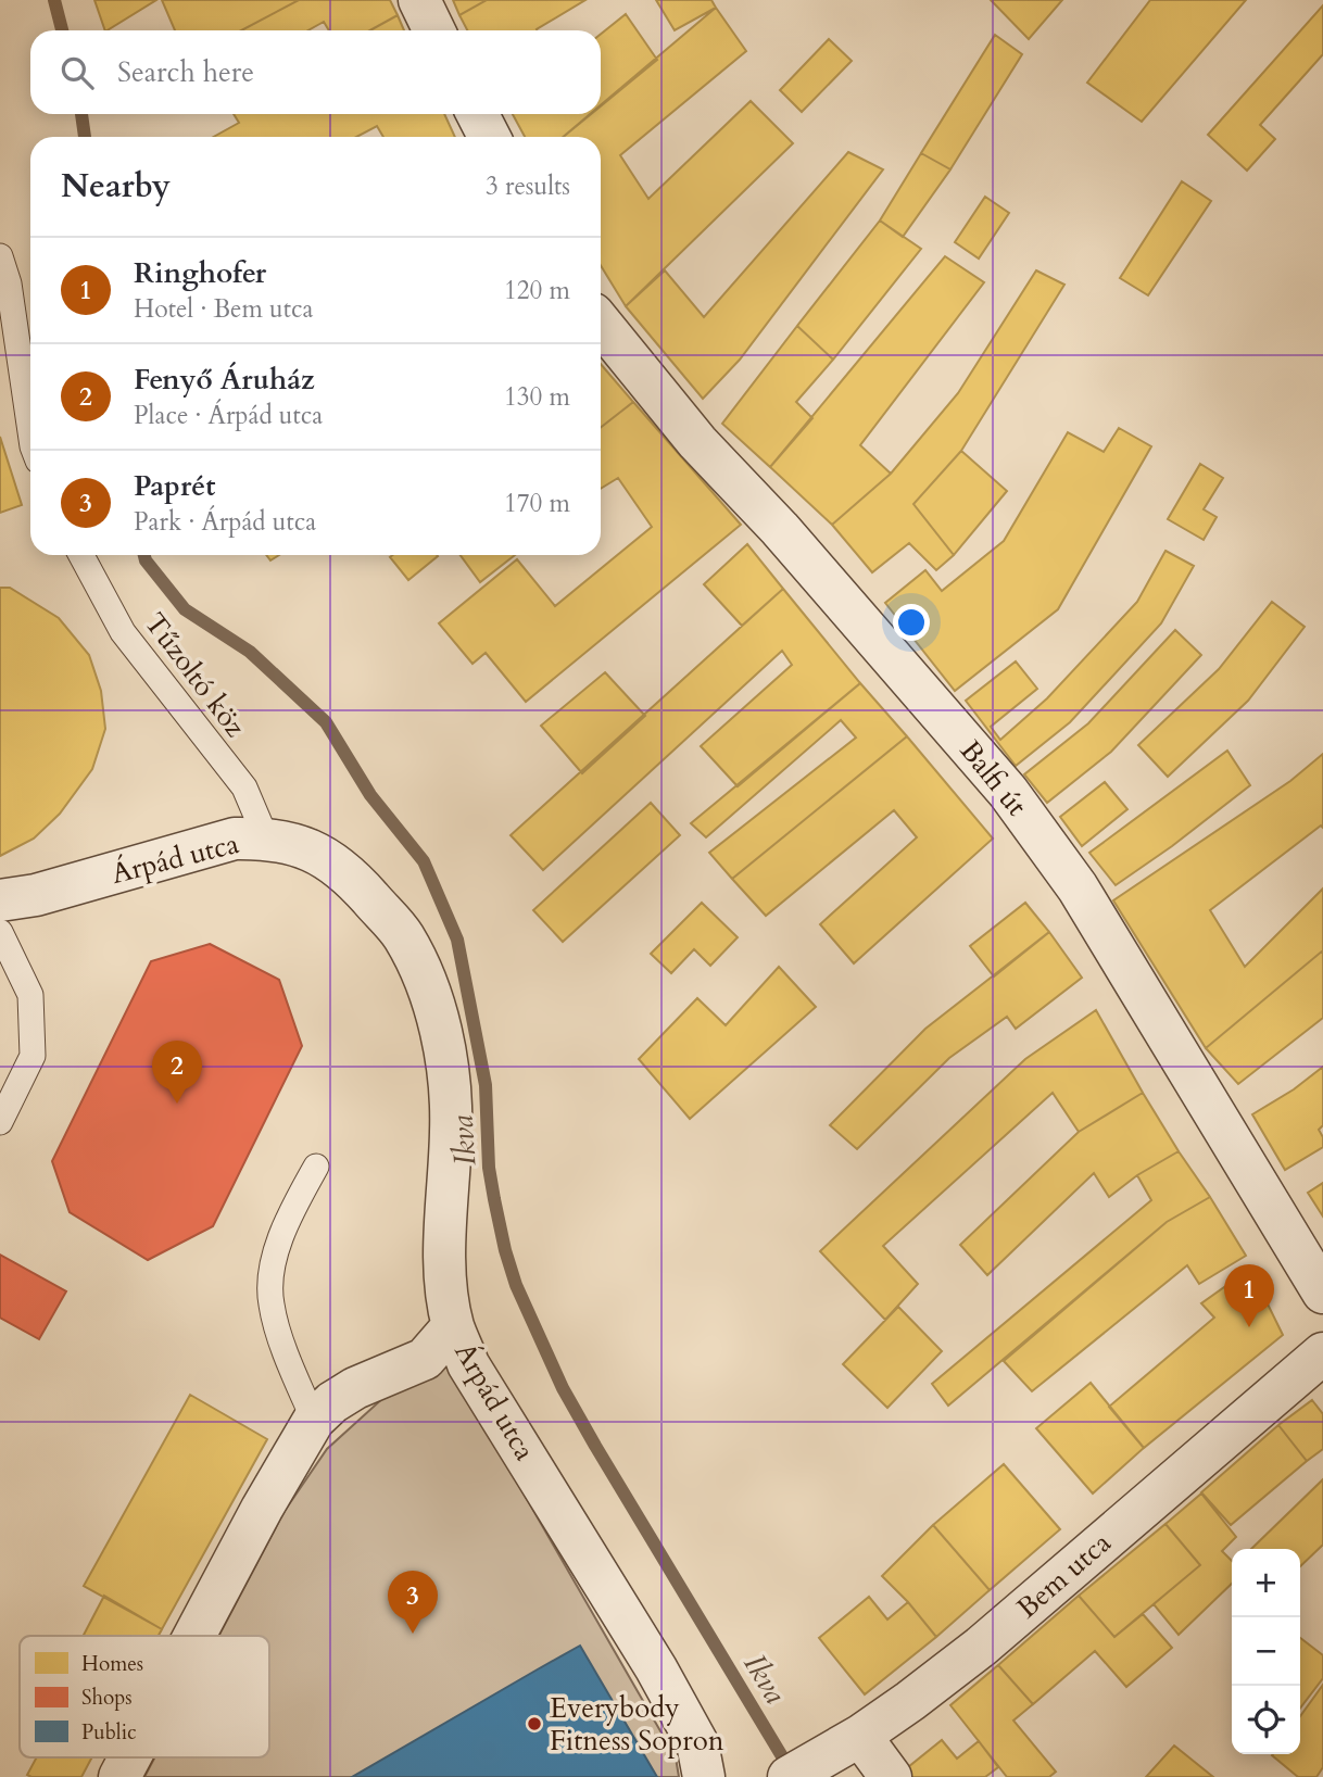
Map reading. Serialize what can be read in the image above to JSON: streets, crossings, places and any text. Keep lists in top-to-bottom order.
{
  "streets": {
    "street": ["Balfi út", "Árpád utca", "Bem utca"],
    "lane": ["Tűzoltó köz"]
  },
  "crossings": [
    ["Tűzoltó köz", "Árpád utca"]
  ],
  "water": ["Ikva"],
  "places": ["Everybody Fitness Sopron"],
  "legend": ["Homes", "Shops", "Public"],
  "page": {
    "search": "Search here",
    "heading": ["Nearby", "3 results"],
    "list": [
      {
        "mark": "1",
        "name": "Ringhofer",
        "note": "Hotel · Bem utca",
        "value": "120 m"
      },
      {
        "mark": "2",
        "name": "Fenyő Áruház",
        "note": "Place · Árpád utca",
        "value": "130 m"
      },
      {
        "mark": "3",
        "name": "Paprét",
        "note": "Park · Árpád utca",
        "value": "170 m"
      }
    ],
    "pins": ["2", "1", "3"],
    "map_buttons": ["+", "−"]
  }
}
